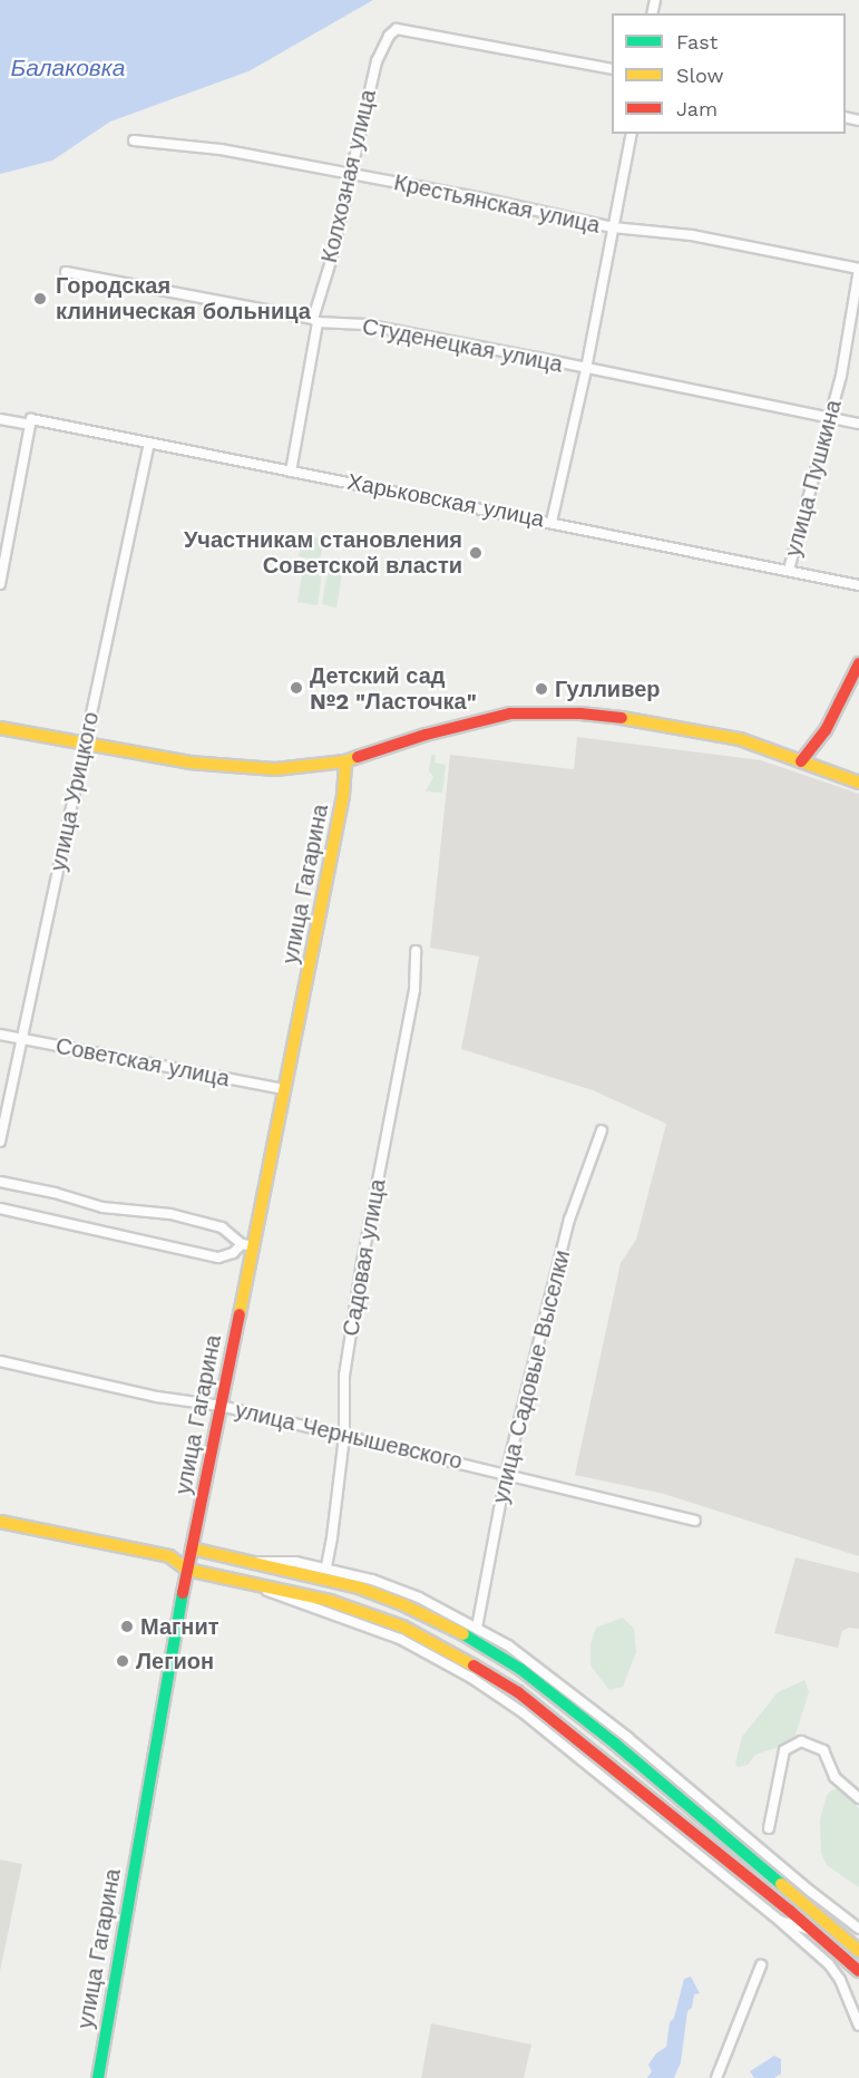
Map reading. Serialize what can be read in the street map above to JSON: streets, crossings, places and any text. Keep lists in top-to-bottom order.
{
  "streets": {
    "main road": ["улица Гагарина"],
    "street": [
      "Колхозная улица",
      "Крестьянская улица",
      "Студенецкая улица",
      "улица Пушкина",
      "Харьковская улица",
      "улица Урицкого",
      "Советская улица",
      "Садовая улица",
      "улица Садовые Выселки",
      "улица Чернышевского"
    ]
  },
  "crossings": [
    ["Колхозная улица", "Крестьянская улица"],
    ["Колхозная улица", "Студенецкая улица"],
    ["Колхозная улица", "Харьковская улица"],
    ["Крестьянская улица", "улица Пушкина"],
    ["Студенецкая улица", "улица Пушкина"],
    ["улица Пушкина", "Харьковская улица"],
    ["Харьковская улица", "улица Урицкого"],
    ["улица Урицкого", "Советская улица"],
    ["улица Гагарина", "Советская улица"],
    ["улица Гагарина", "улица Чернышевского"],
    ["Садовая улица", "улица Чернышевского"],
    ["улица Садовые Выселки", "улица Чернышевского"]
  ],
  "water": ["Балаковка"],
  "places": [
    "Городская клиническая больница",
    "Участникам становления Советской власти",
    "Детский сад №2 \"Ласточка\"",
    "Гулливер",
    "Магнит",
    "Легион"
  ],
  "legend": ["Fast", "Slow", "Jam"]
}
